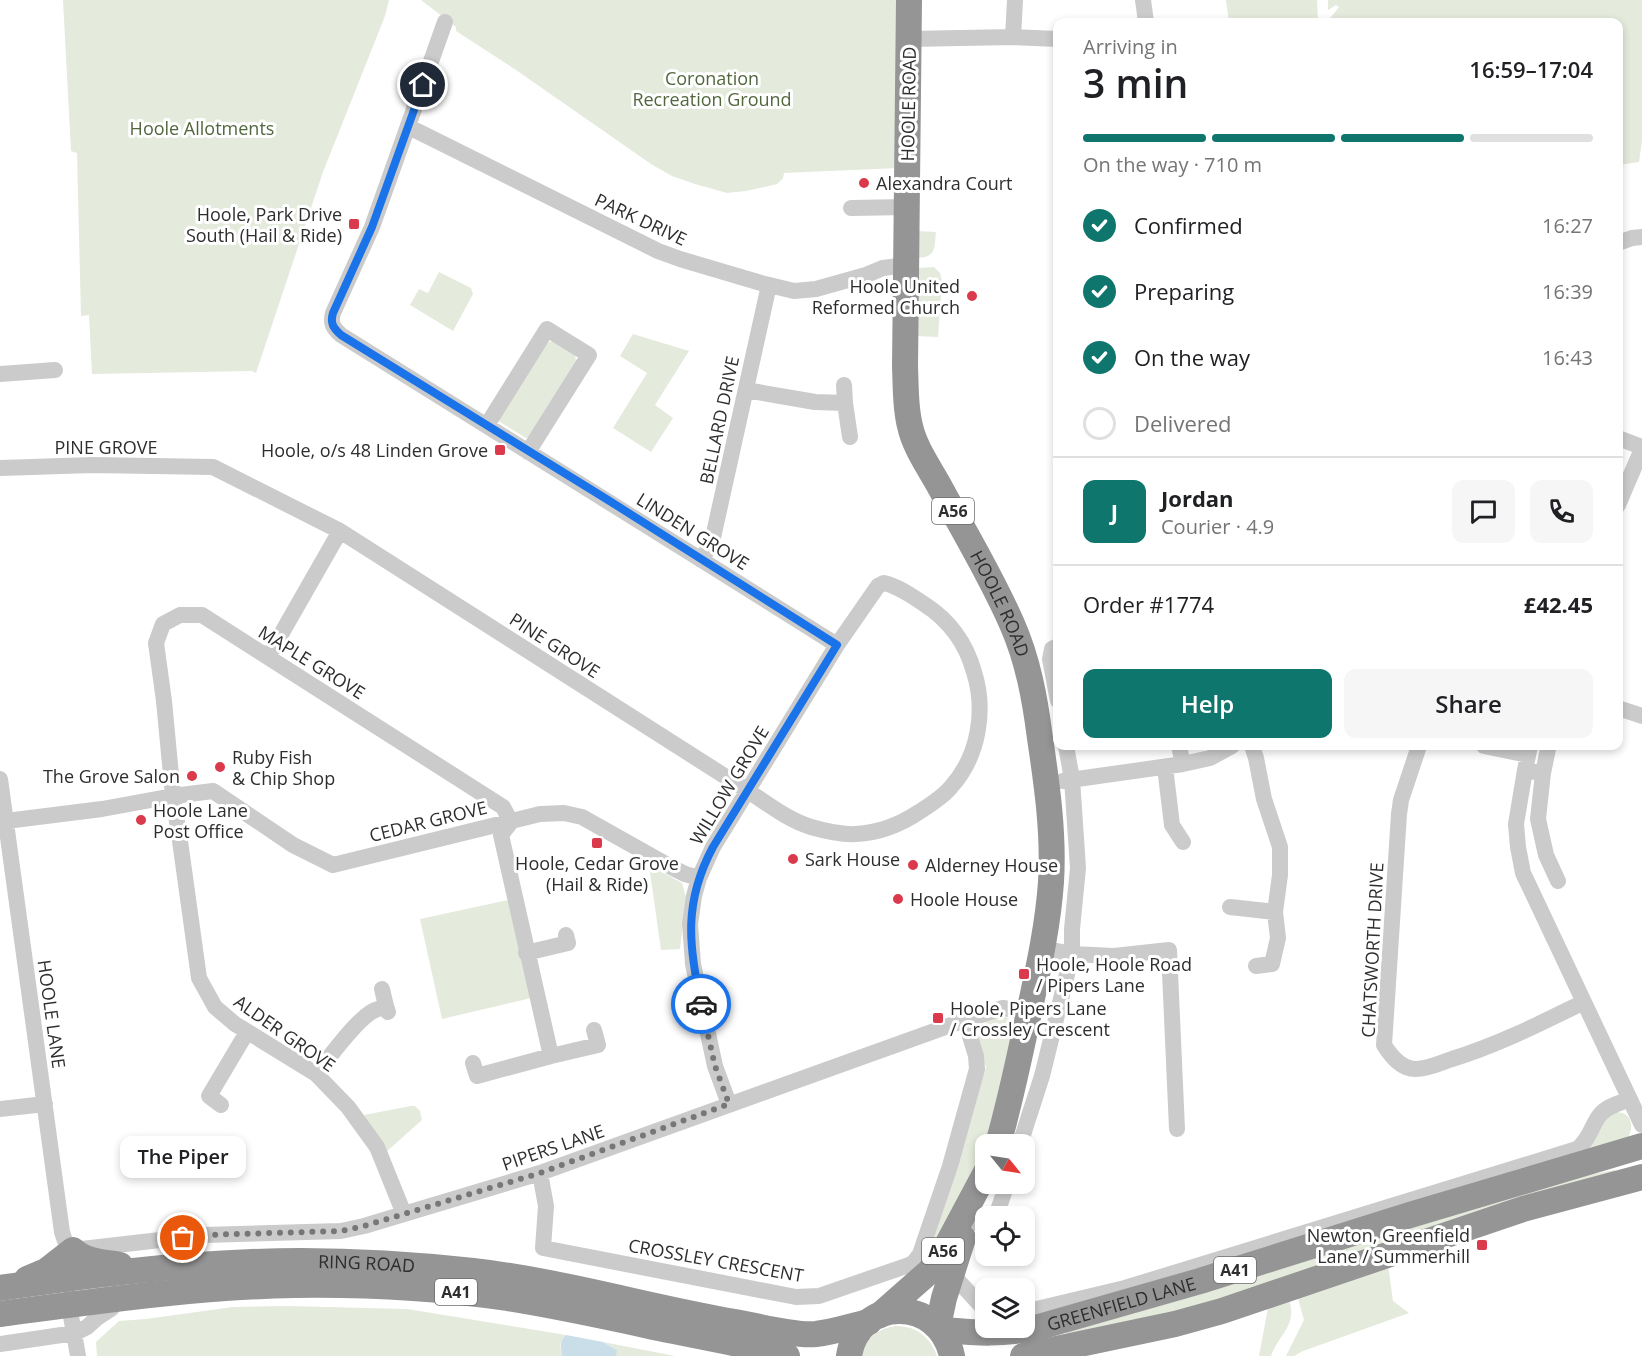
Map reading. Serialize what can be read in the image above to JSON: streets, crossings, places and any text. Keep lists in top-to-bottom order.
{
  "streets": {
    "highway": [
      "HOOLE ROAD",
      "A56",
      "RING ROAD",
      "A41",
      "GREENFIELD LANE"
    ],
    "street": [
      "PARK DRIVE",
      "BELLARD DRIVE",
      "PINE GROVE",
      "LINDEN GROVE",
      "MAPLE GROVE",
      "WILLOW GROVE",
      "CEDAR GROVE",
      "CHATSWORTH DRIVE",
      "HOOLE LANE",
      "ALDER GROVE",
      "PIPERS LANE",
      "CROSSLEY CRESCENT"
    ]
  },
  "crossings": [
    ["HOOLE ROAD", "PARK DRIVE"],
    ["HOOLE ROAD", "PIPERS LANE"],
    ["PARK DRIVE", "BELLARD DRIVE"],
    ["PARK DRIVE", "LINDEN GROVE"],
    ["BELLARD DRIVE", "LINDEN GROVE"],
    ["PINE GROVE", "WILLOW GROVE"],
    ["A56", "RING ROAD"],
    ["A56", "GREENFIELD LANE"],
    ["LINDEN GROVE", "WILLOW GROVE"],
    ["MAPLE GROVE", "CEDAR GROVE"],
    ["MAPLE GROVE", "ALDER GROVE"],
    ["WILLOW GROVE", "CEDAR GROVE"],
    ["WILLOW GROVE", "PIPERS LANE"],
    ["CEDAR GROVE", "HOOLE LANE"],
    ["CEDAR GROVE", "ALDER GROVE"],
    ["HOOLE LANE", "PIPERS LANE"],
    ["ALDER GROVE", "PIPERS LANE"],
    ["PIPERS LANE", "CROSSLEY CRESCENT"],
    ["RING ROAD", "GREENFIELD LANE"]
  ],
  "parks": ["Coronation Recreation Ground", "Hoole Allotments"],
  "places": {
    "other": [
      "Alexandra Court",
      "Hoole United Reformed Church",
      "Ruby Fish & Chip Shop",
      "The Grove Salon",
      "Hoole Lane Post Office",
      "Sark House",
      "Alderney House",
      "Hoole House",
      "The Piper"
    ],
    "transit": [
      "Hoole, Park Drive South (Hail & Ride)",
      "Hoole, o/s 48 Linden Grove",
      "Hoole, Cedar Grove (Hail & Ride)",
      "Hoole, Hoole Road / Pipers Lane",
      "Hoole, Pipers Lane / Crossley Crescent",
      "Newton, Greenfield Lane / Summerhill"
    ]
  },
  "north": "bottom right",
  "page": {
    "heading": ["3 min", "Arriving in", "16:59–17:04"],
    "panel": [
      "Jordan",
      "Courier · 4.9",
      "Order #1774",
      "£42.45"
    ],
    "bar": "On the way · 710 m",
    "list": [
      ["Confirmed", "16:27"],
      ["Preparing", "16:39"],
      ["On the way", "16:43"],
      "Delivered"
    ],
    "round": "J",
    "buttons": ["Help", "Share"],
    "bubble": "The Piper"
  }
}
